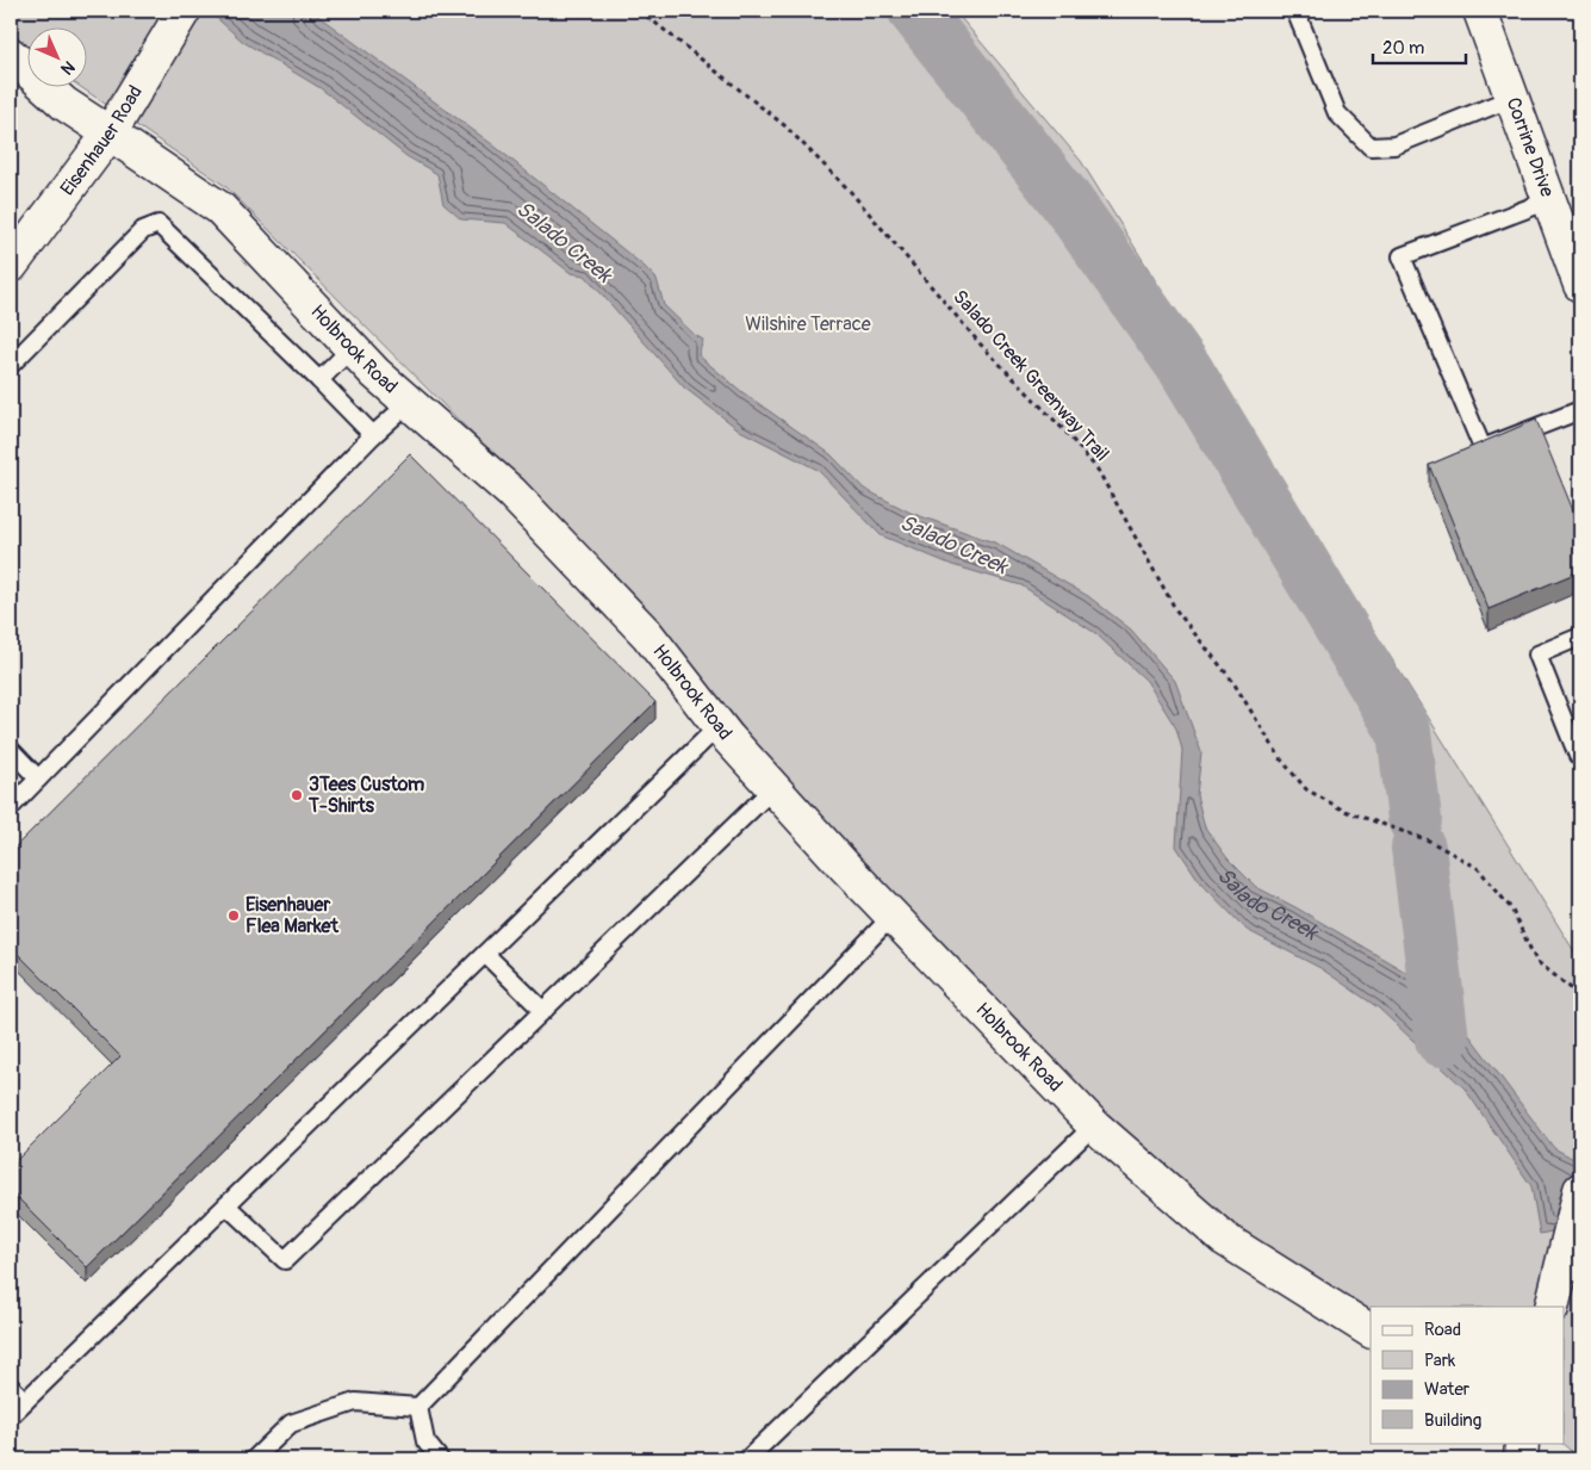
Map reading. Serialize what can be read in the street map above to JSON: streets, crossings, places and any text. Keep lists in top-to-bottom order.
{
  "streets": {
    "street": ["Eisenhauer Road", "Corrine Drive", "Holbrook Road"],
    "path": ["Salado Creek Greenway Trail"]
  },
  "crossings": [
    ["Eisenhauer Road", "Holbrook Road"]
  ],
  "water": ["Salado Creek"],
  "parks": ["Wilshire Terrace"],
  "places": ["3Tees Custom T-Shirts", "Eisenhauer Flea Market"],
  "legend": [
    "Road",
    "Park",
    "Water",
    "Building"
  ],
  "scale_bar": "20 m",
  "north": "bottom right"
}
